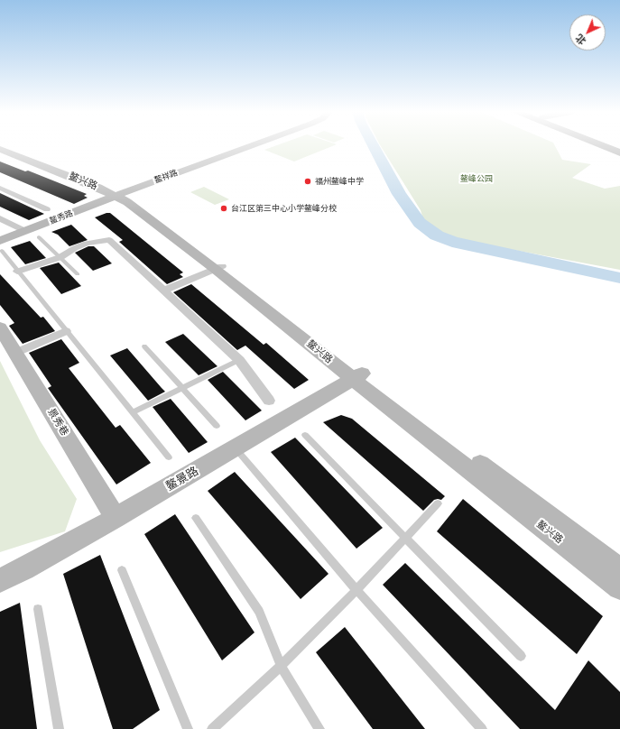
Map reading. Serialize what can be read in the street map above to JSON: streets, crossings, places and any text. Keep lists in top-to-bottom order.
{
  "streets": {
    "main road": [
      "鳌祥路",
      "鳌兴路",
      "鳌秀路",
      "景秀巷",
      "鳌景路"
    ]
  },
  "crossings": [
    ["鳌祥路", "鳌兴路"],
    ["鳌祥路", "鳌秀路"],
    ["鳌兴路", "鳌秀路"],
    ["鳌兴路", "鳌景路"],
    ["景秀巷", "鳌景路"]
  ],
  "parks": ["鳌峰公园"],
  "places": ["福州鳌峰中学", "台江区第三中心小学鳌峰分校"],
  "north": "bottom left"
}
